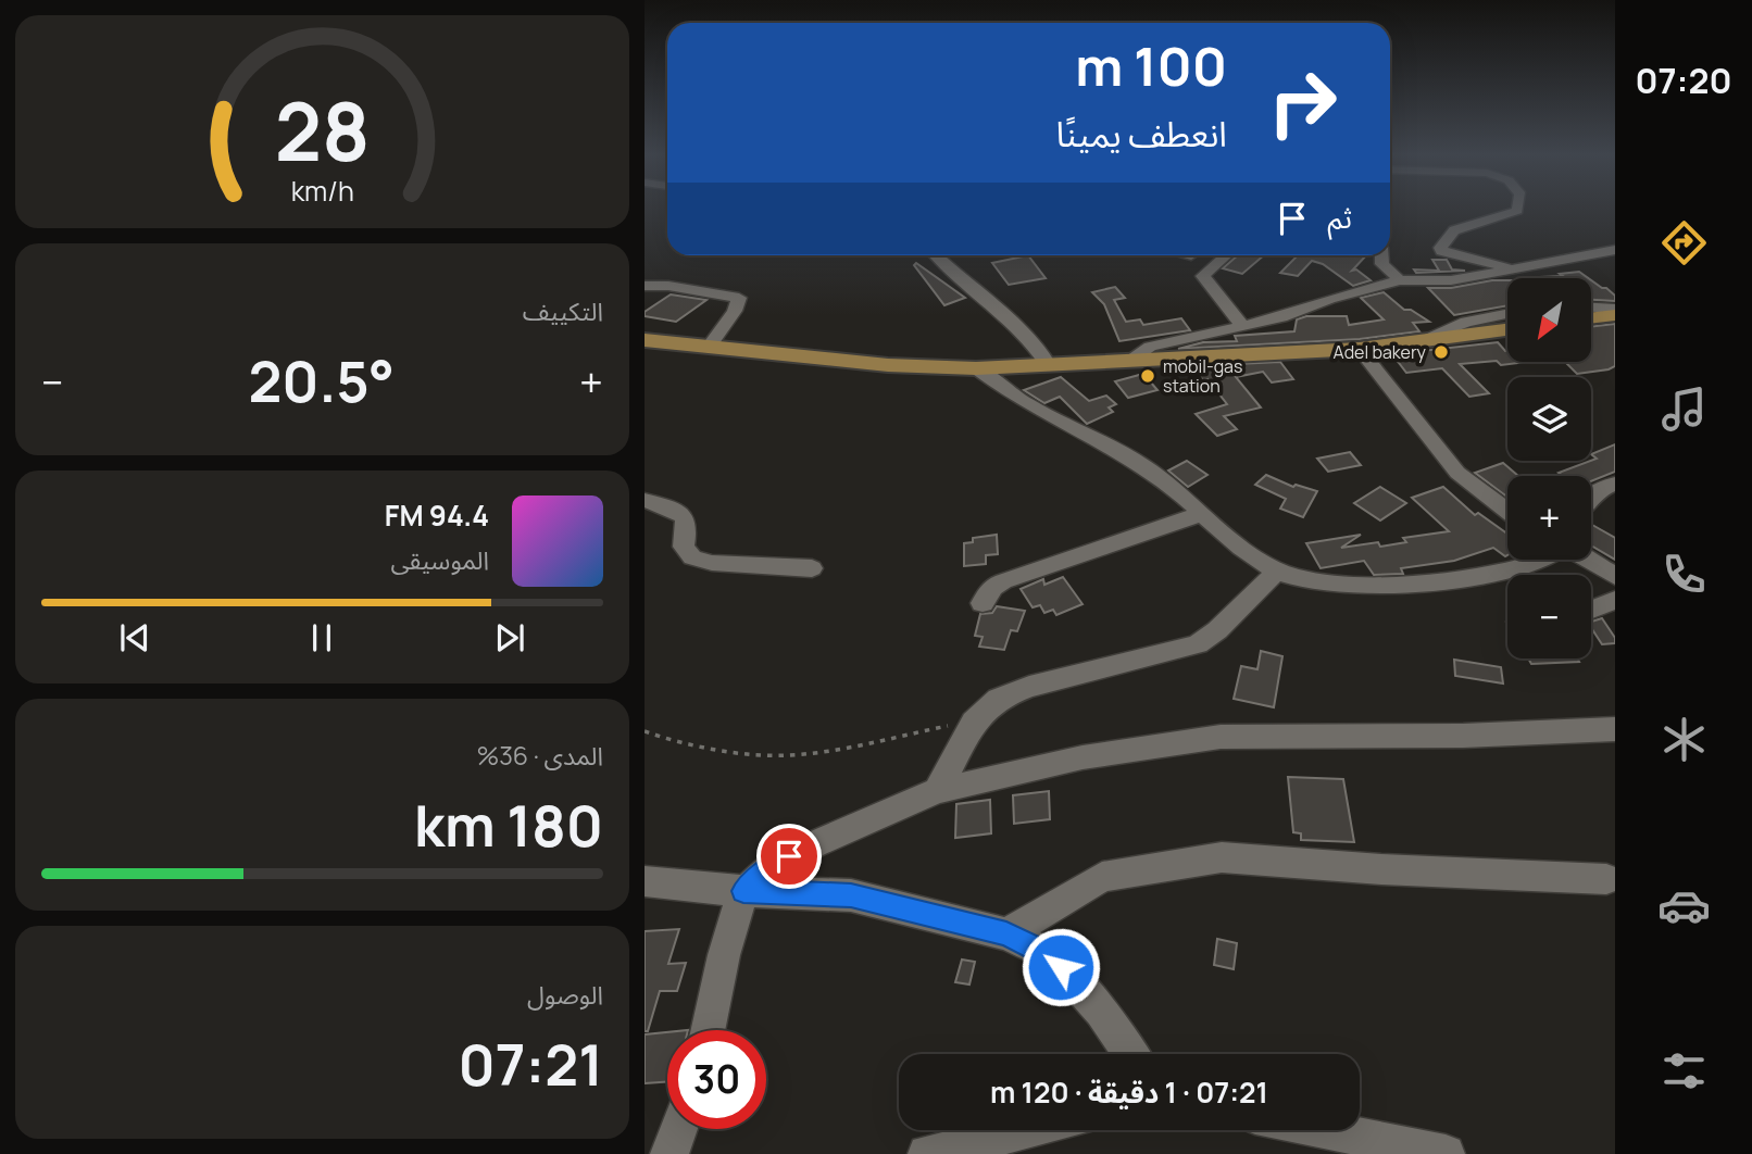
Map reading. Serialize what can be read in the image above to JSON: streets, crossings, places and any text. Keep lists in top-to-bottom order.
{
  "places": ["Adel bakery", "mobil-gas station"],
  "north": "bottom left",
  "page": {
    "tabs": "07:20",
    "turn": ["100 m", "انعطف يمينًا"],
    "then": "ثم",
    "tile": [
      "التكييف",
      ["المدى · 36%", "180 km"],
      ["الوصول", "07:21"]
    ],
    "map_buttons": ["+", "−"],
    "heat": ["−", "20.5°", "+"],
    "song": ["94.4 FM", "الموسيقى"],
    "limit": "30",
    "trip": "07:21 · 1 دقيقة · 120 m",
    "gauge": ["28", "km/h"]
  }
}
